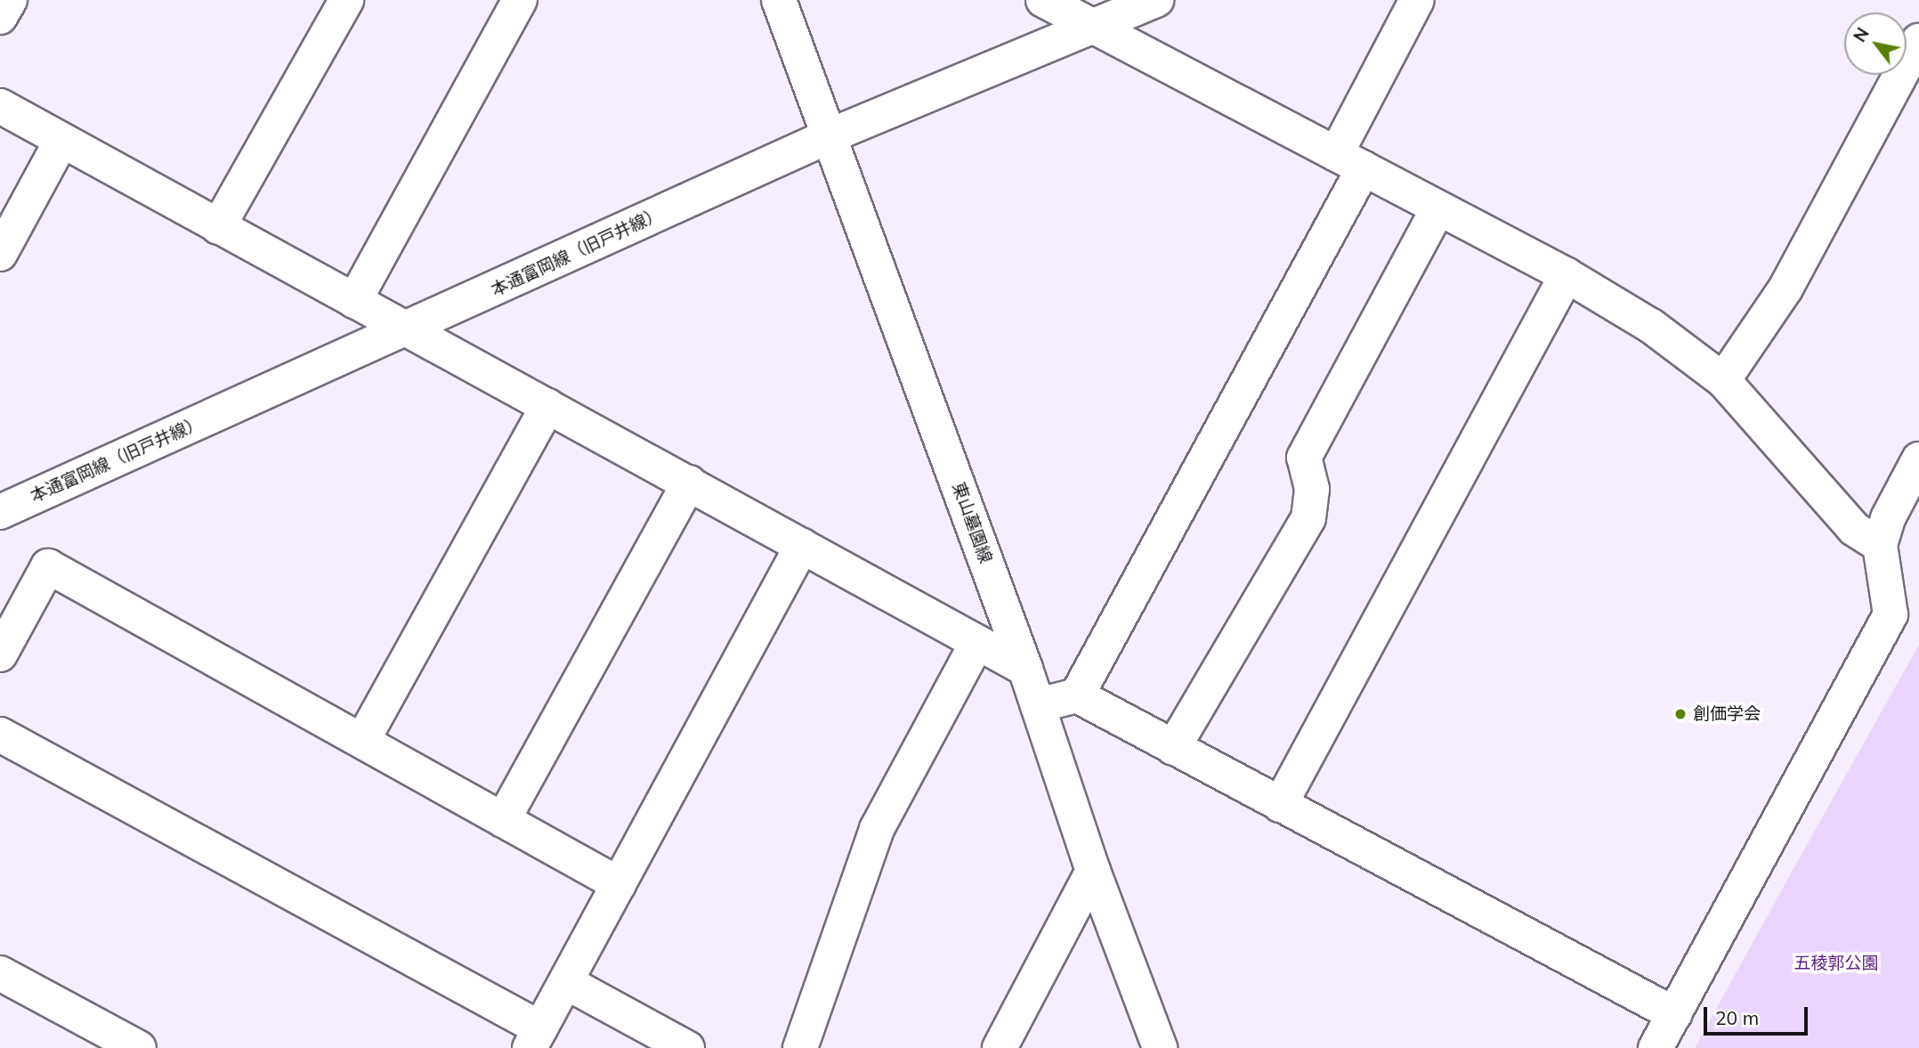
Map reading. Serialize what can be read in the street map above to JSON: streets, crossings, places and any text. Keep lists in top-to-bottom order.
{
  "streets": {
    "street": ["本通富岡線（旧戸井線）", "東山墓園線"]
  },
  "crossings": [
    ["本通富岡線（旧戸井線）", "東山墓園線"]
  ],
  "parks": ["五稜郭公園"],
  "places": ["創価学会"],
  "scale_bar": "20 m",
  "north": "top left"
}
